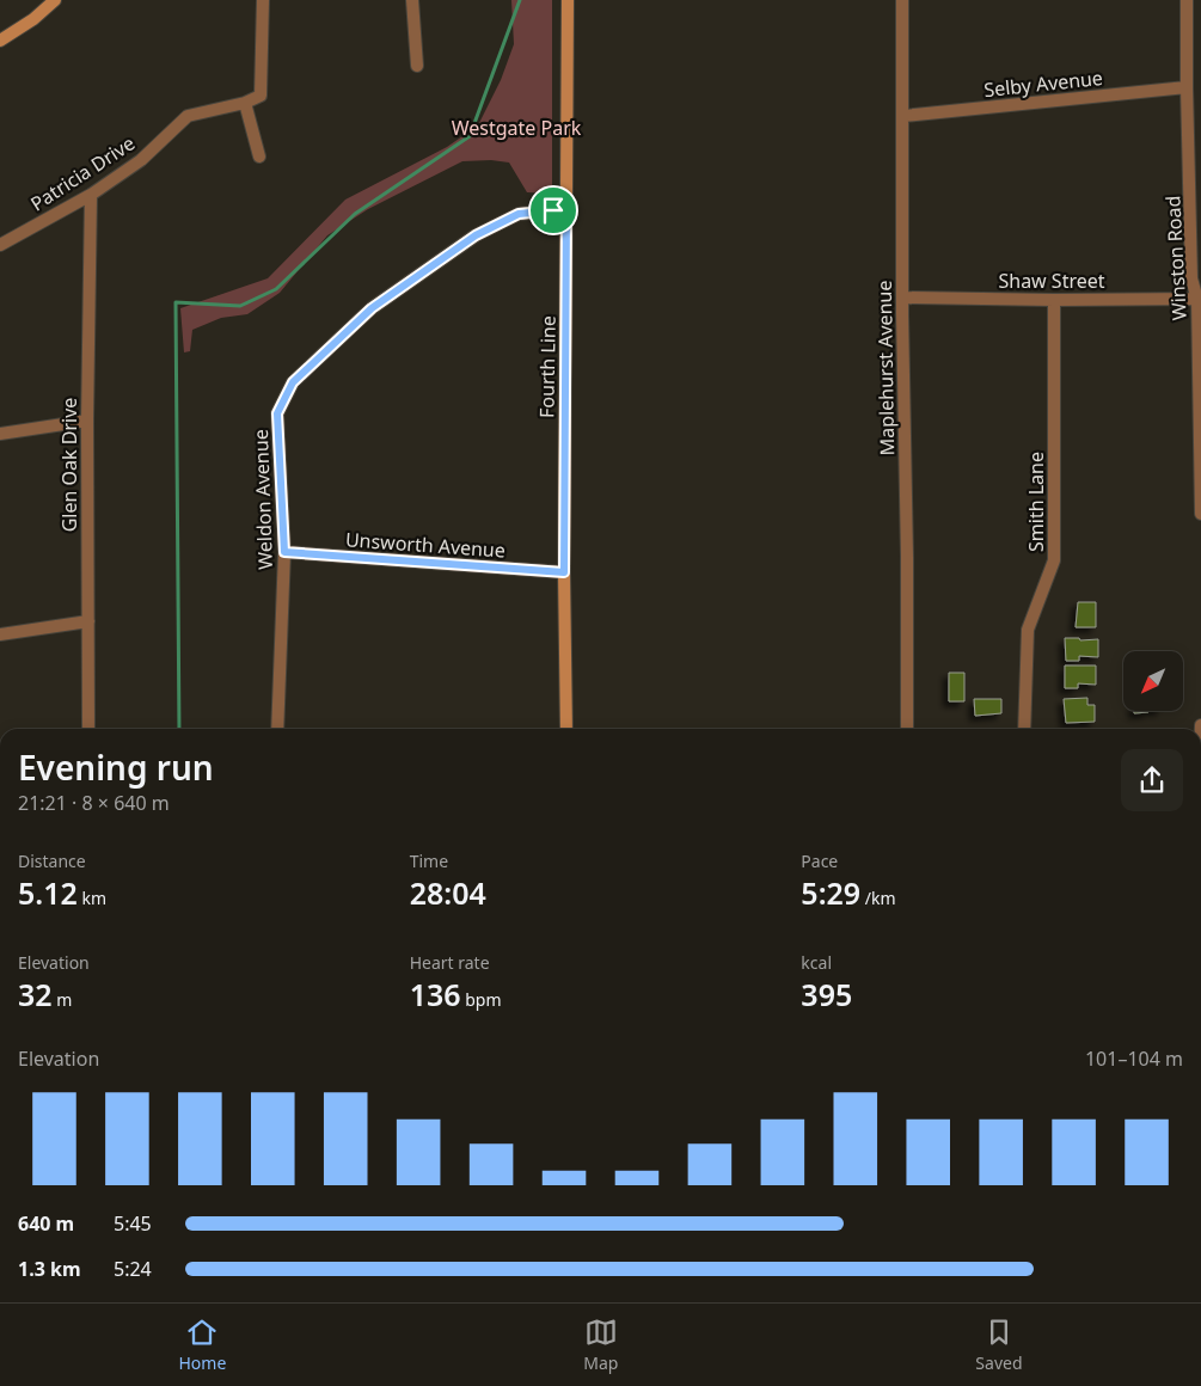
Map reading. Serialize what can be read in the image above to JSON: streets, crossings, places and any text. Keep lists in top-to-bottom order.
{
  "streets": {
    "street": [
      "Selby Avenue",
      "Patricia Drive",
      "Winston Road",
      "Shaw Street",
      "Fourth Line",
      "Maplehurst Avenue",
      "Glen Oak Drive",
      "Weldon Avenue",
      "Smith Lane",
      "Unsworth Avenue"
    ]
  },
  "crossings": [
    ["Selby Avenue", "Winston Road"],
    ["Selby Avenue", "Maplehurst Avenue"],
    ["Patricia Drive", "Glen Oak Drive"],
    ["Winston Road", "Shaw Street"],
    ["Shaw Street", "Maplehurst Avenue"],
    ["Shaw Street", "Smith Lane"],
    ["Fourth Line", "Weldon Avenue"],
    ["Fourth Line", "Unsworth Avenue"],
    ["Weldon Avenue", "Unsworth Avenue"]
  ],
  "parks": ["Westgate Park"],
  "north": "bottom left",
  "page": {
    "heading": ["Evening run", "21:21 · 8 × 640 m"],
    "stats": [
      ["Distance", "5.12 km"],
      ["Time", "28:04"],
      ["Pace", "5:29 /km"],
      ["Elevation", "32 m"],
      ["Heart rate", "136 bpm"],
      ["kcal", "395"]
    ],
    "chart": ["Elevation", "101–104 m"],
    "list": [
      {
        "name": "640 m",
        "note": "5:45"
      },
      {
        "name": "1.3 km",
        "note": "5:24"
      }
    ],
    "tabs": ["Home", "Map", "Saved"]
  }
}
